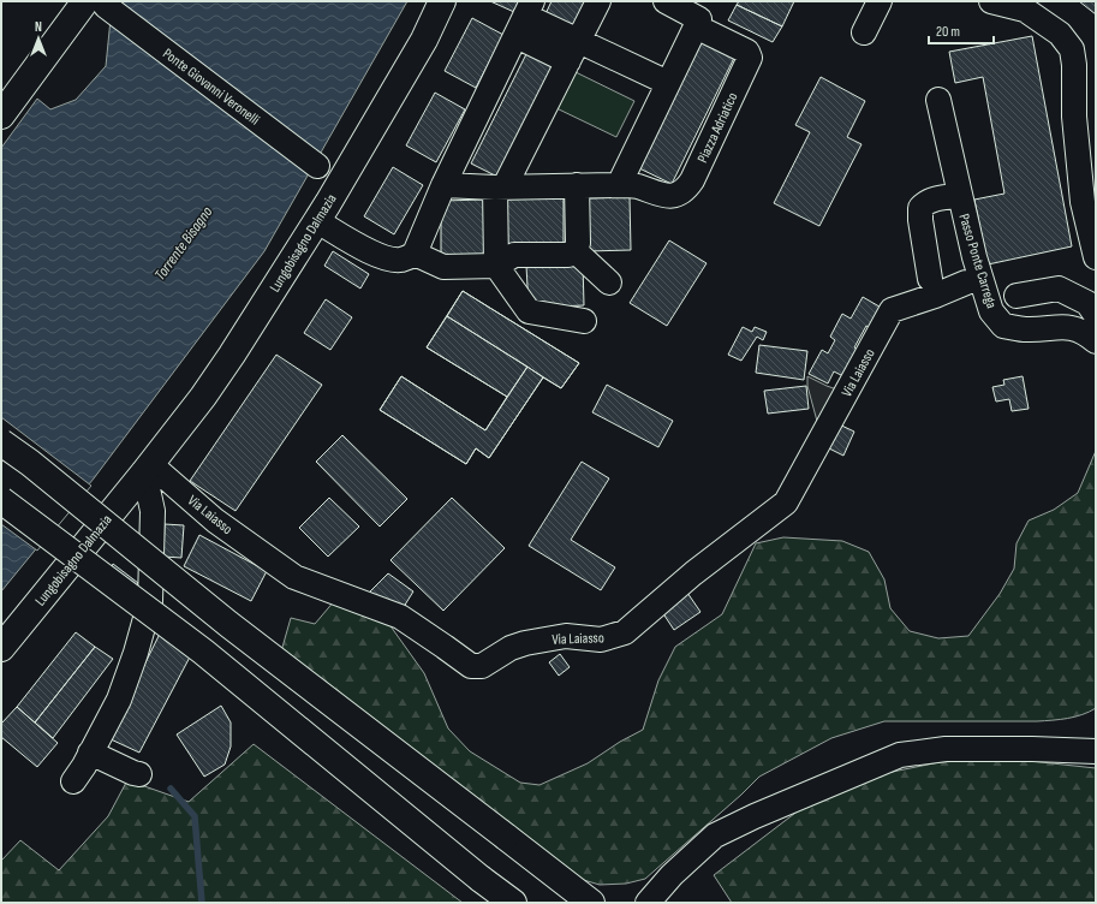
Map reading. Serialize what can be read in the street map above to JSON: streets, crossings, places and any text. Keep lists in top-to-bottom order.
{
  "streets": {
    "main road": ["Lungobisagno Dalmazia"],
    "street": [
      "Ponte Giovanni Veronelli",
      "Piazza Adriatico",
      "Passo Ponte Carrega",
      "Via Laiasso"
    ]
  },
  "crossings": [
    ["Lungobisagno Dalmazia", "Via Laiasso"]
  ],
  "water": ["Torrente Bisagno"],
  "scale_bar": "20 m",
  "north": "top"
}
